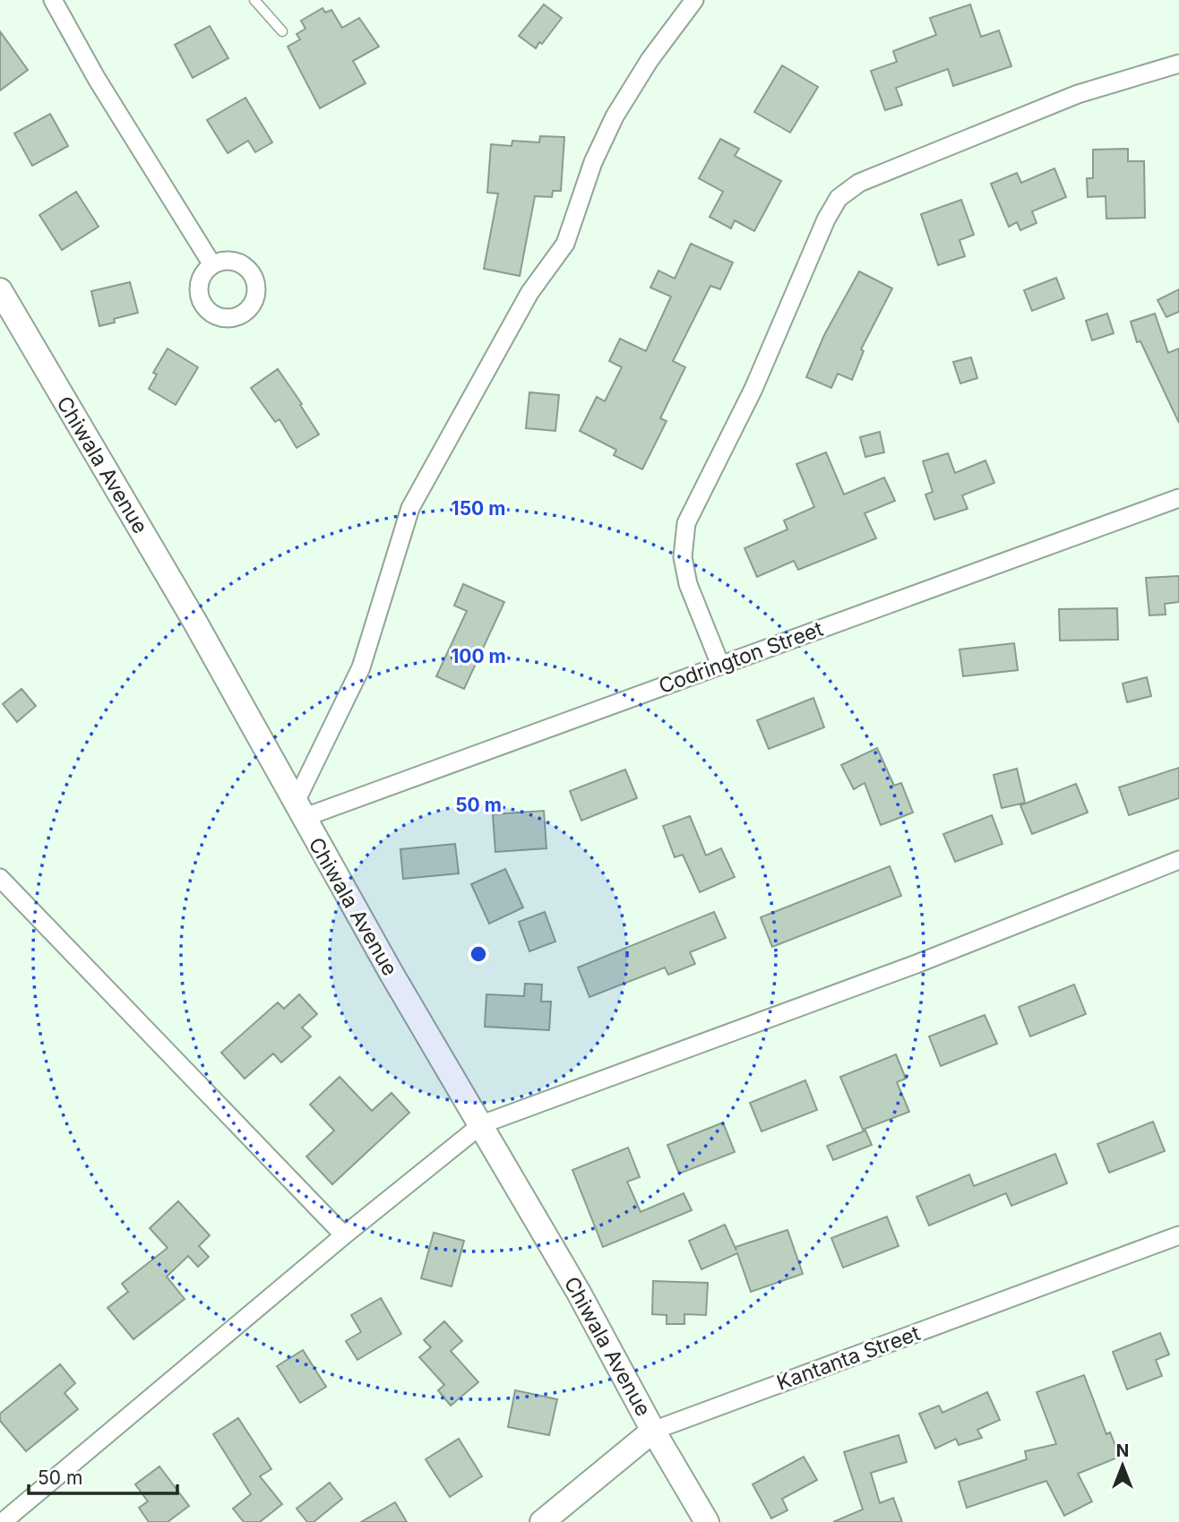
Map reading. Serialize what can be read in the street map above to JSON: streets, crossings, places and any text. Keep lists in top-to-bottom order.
{
  "streets": {
    "main road": ["Chiwala Avenue", "Kantanta Street"],
    "street": ["Codrington Street"]
  },
  "crossings": [
    ["Chiwala Avenue", "Codrington Street"],
    ["Chiwala Avenue", "Kantanta Street"]
  ],
  "scale_bar": "50 m",
  "north": "top",
  "rings": ["150 m", "100 m", "50 m"]
}
